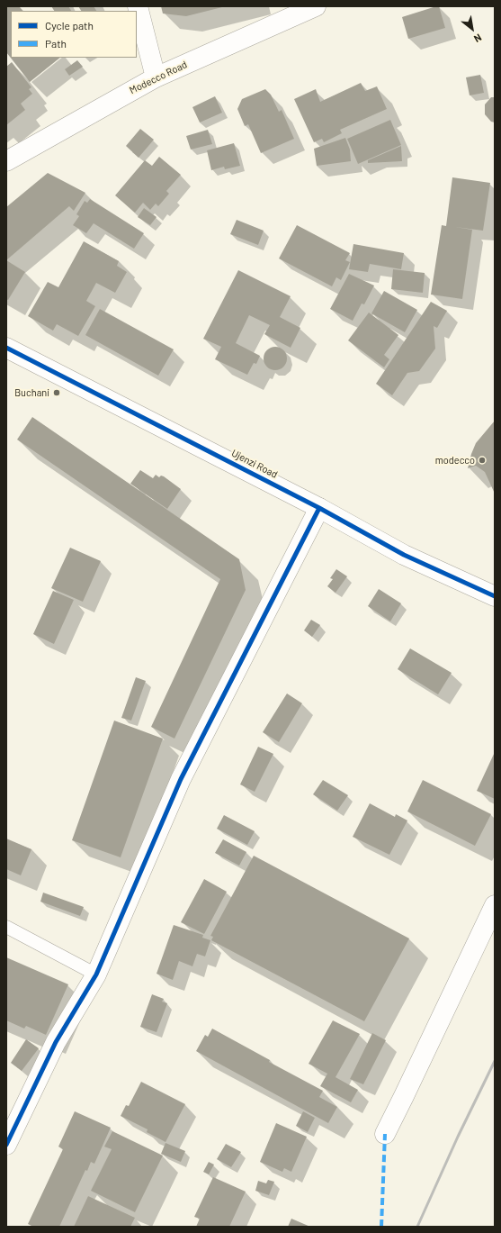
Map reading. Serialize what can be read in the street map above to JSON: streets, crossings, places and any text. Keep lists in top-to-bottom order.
{
  "streets": {
    "street": ["Modecco Road", "Ujenzi Road"]
  },
  "places": ["Buchani", "modecco"],
  "legend": ["Cycle path", "Path"],
  "north": "bottom right"
}
